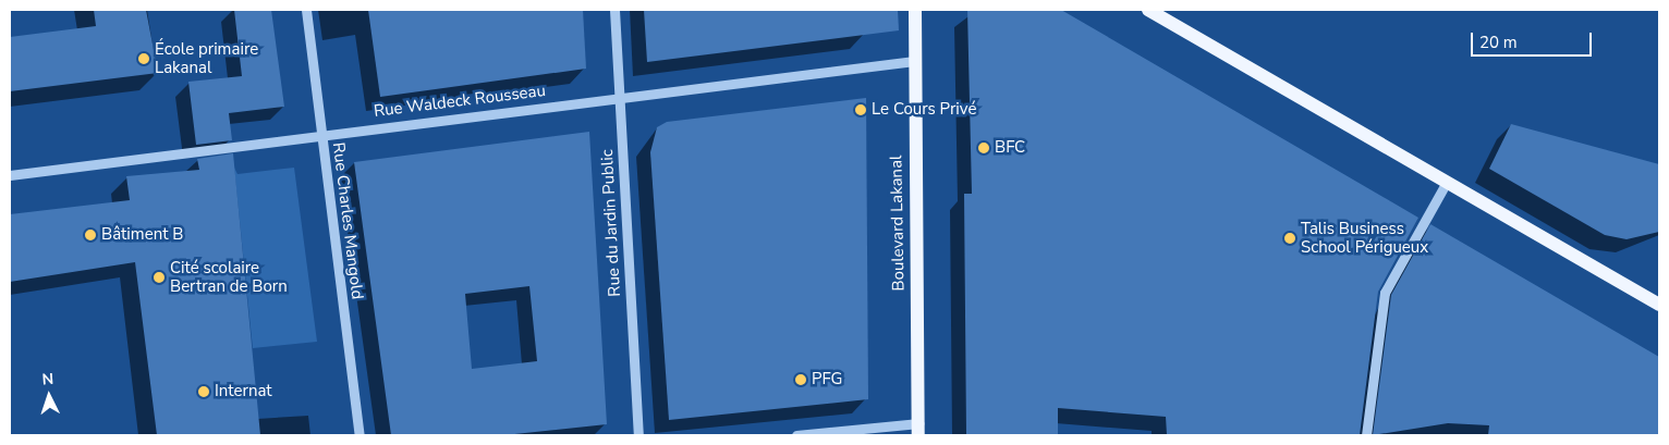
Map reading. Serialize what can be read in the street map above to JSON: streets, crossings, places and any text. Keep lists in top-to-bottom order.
{
  "streets": {
    "main road": ["Boulevard Lakanal"],
    "street": ["Rue Waldeck Rousseau", "Rue Charles Mangold", "Rue du Jardin Public"]
  },
  "crossings": [
    ["Rue Waldeck Rousseau", "Rue Charles Mangold"],
    ["Rue Waldeck Rousseau", "Rue du Jardin Public"],
    ["Rue Waldeck Rousseau", "Boulevard Lakanal"]
  ],
  "places": [
    "École primaire Lakanal",
    "Le Cours Privé",
    "BFC",
    "Bâtiment B",
    "Talis Business School Périgueux",
    "Cité scolaire Bertran de Born",
    "PFG",
    "Internat"
  ],
  "scale_bar": "20 m",
  "north": "top"
}
